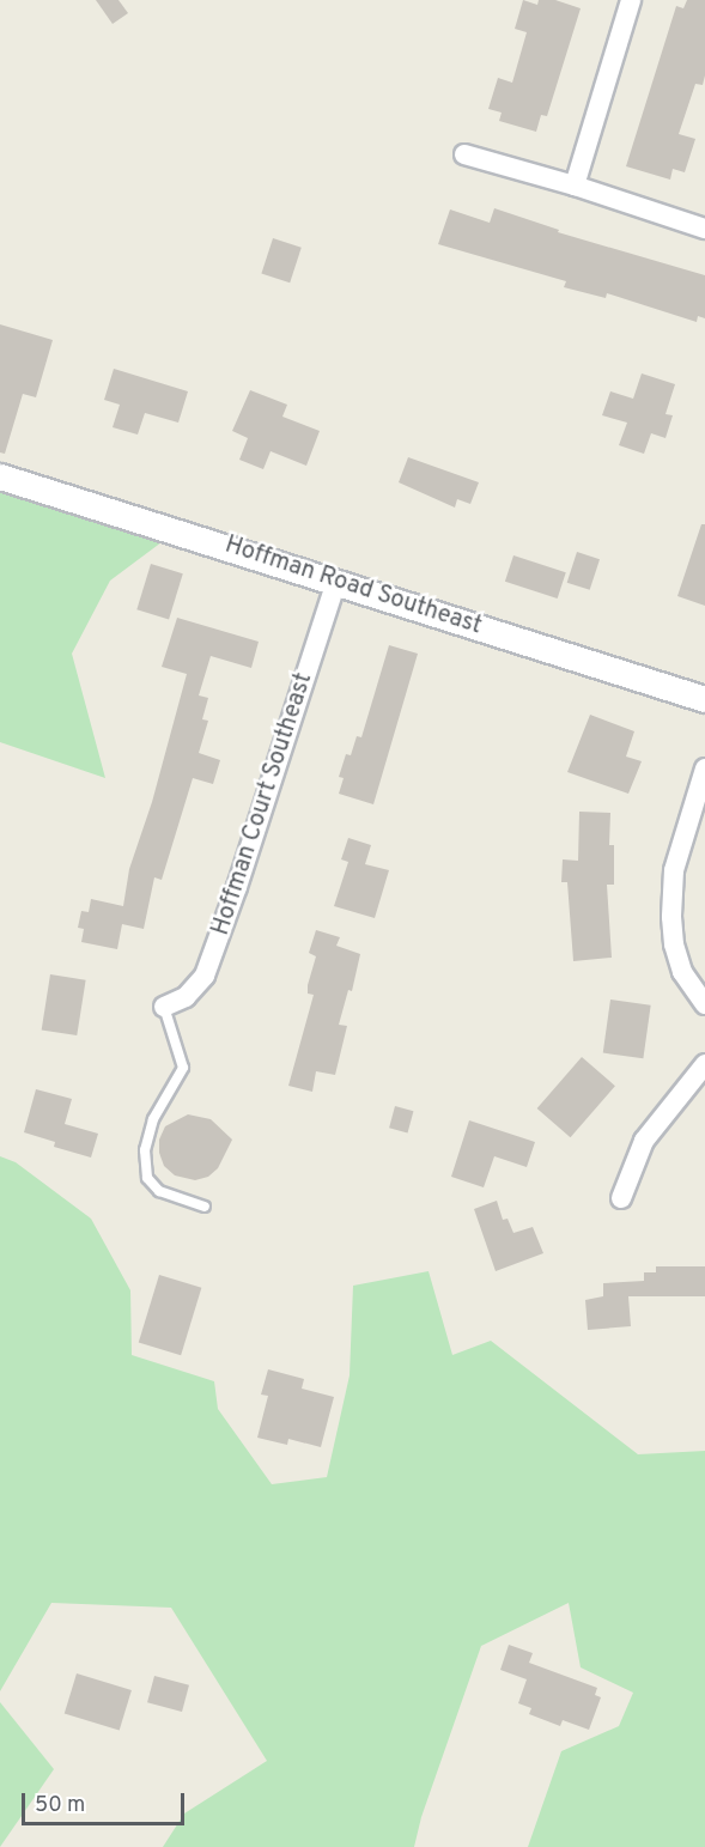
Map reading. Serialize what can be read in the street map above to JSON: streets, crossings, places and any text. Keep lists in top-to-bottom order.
{
  "streets": {
    "street": ["Hoffman Road Southeast", "Hoffman Court Southeast"]
  },
  "crossings": [
    ["Hoffman Road Southeast", "Hoffman Court Southeast"]
  ],
  "scale_bar": "50 m"
}
